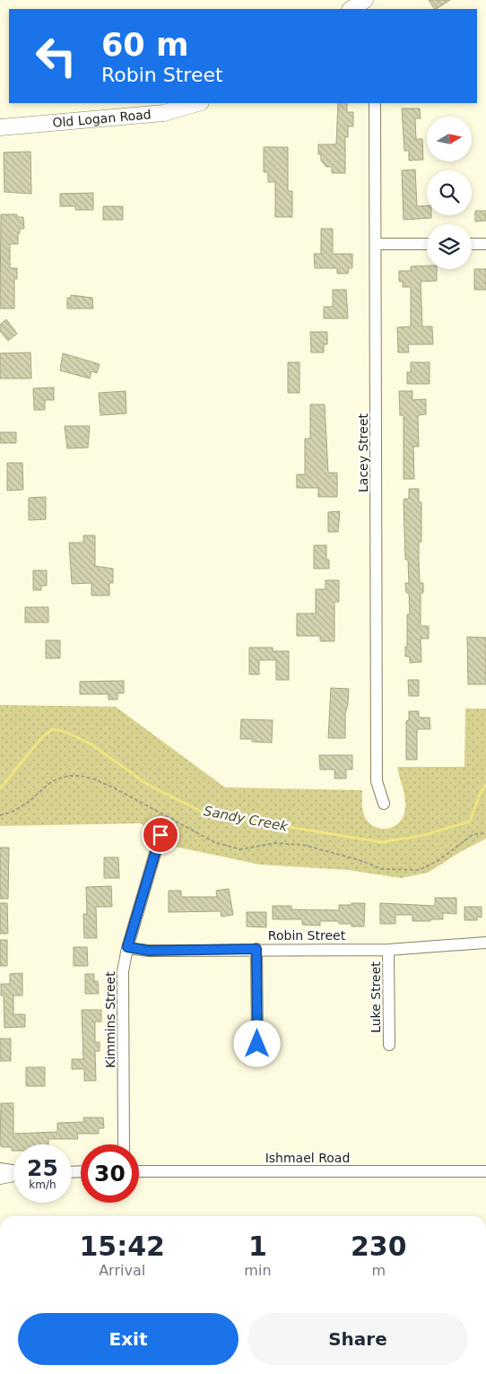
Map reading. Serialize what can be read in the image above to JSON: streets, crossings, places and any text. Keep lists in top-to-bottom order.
{
  "streets": {
    "main road": ["Old Logan Road"],
    "street": [
      "Lacey Street",
      "Robin Street",
      "Luke Street",
      "Kimmins Street",
      "Ishmael Road"
    ]
  },
  "crossings": [
    ["Robin Street", "Luke Street"],
    ["Robin Street", "Kimmins Street"]
  ],
  "water": ["Sandy Creek"],
  "north": "right",
  "page": {
    "turn": ["60 m", "Robin Street"],
    "speed": "25 km/h",
    "limit": "30",
    "eta": [
      "15:42",
      "Arrival",
      "1",
      "min",
      "230",
      "m"
    ],
    "buttons": ["Exit", "Share"]
  }
}
